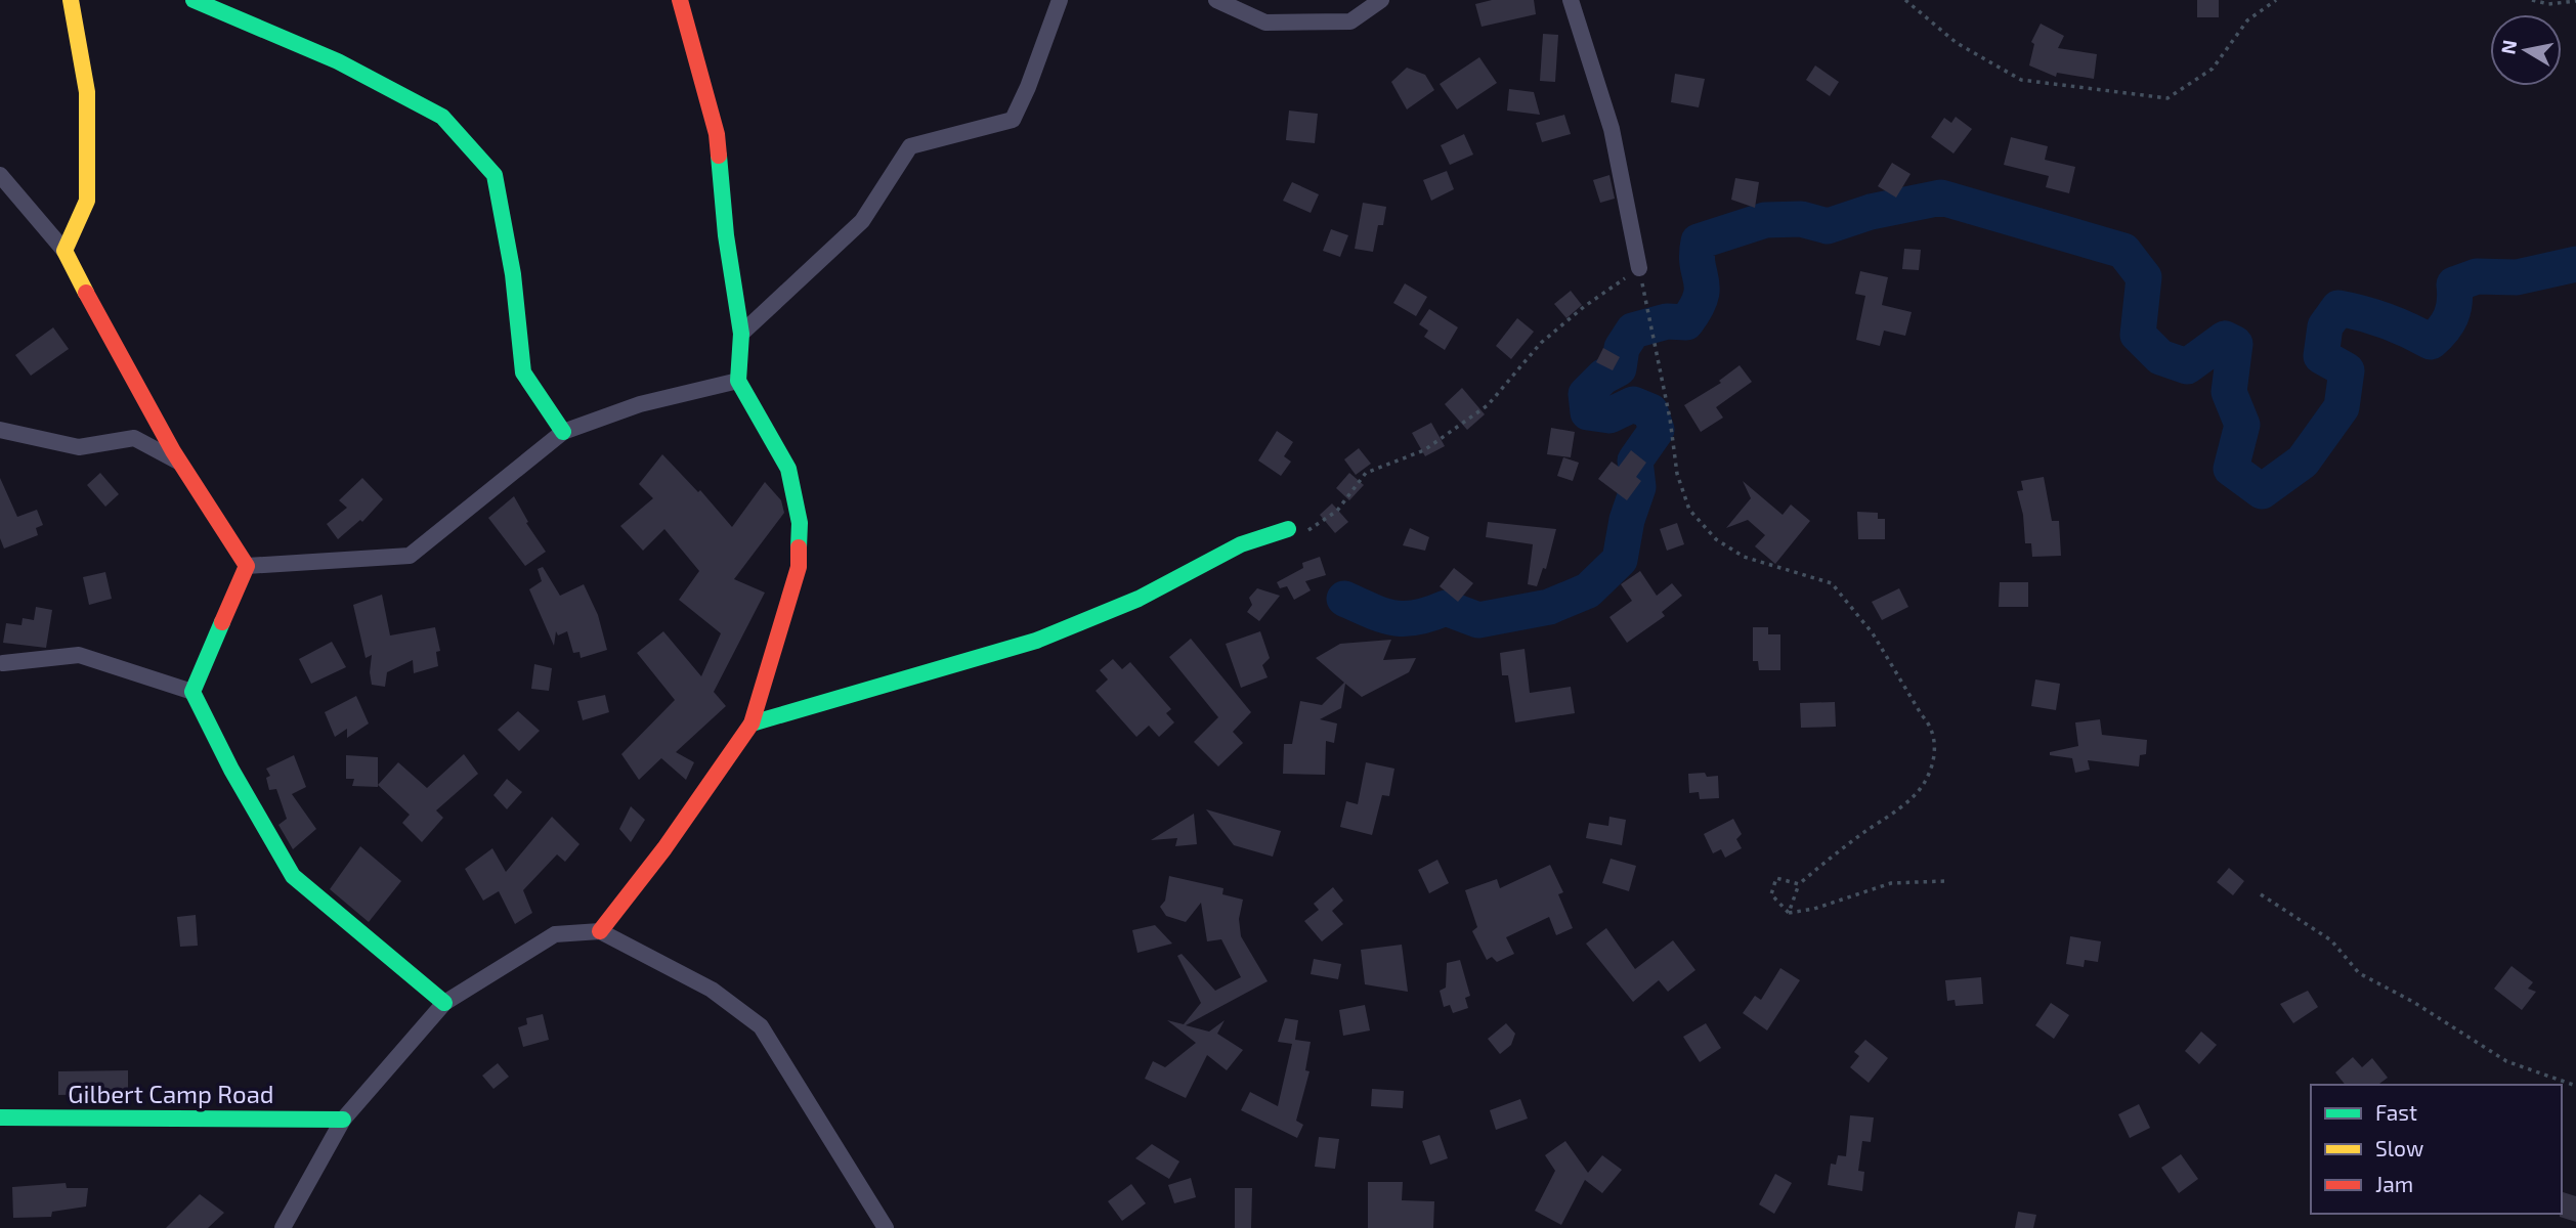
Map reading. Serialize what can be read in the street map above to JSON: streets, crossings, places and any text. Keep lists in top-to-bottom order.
{
  "streets": {
    "street": ["Gilbert Camp Road"]
  },
  "legend": ["Fast", "Slow", "Jam"],
  "north": "left"
}
